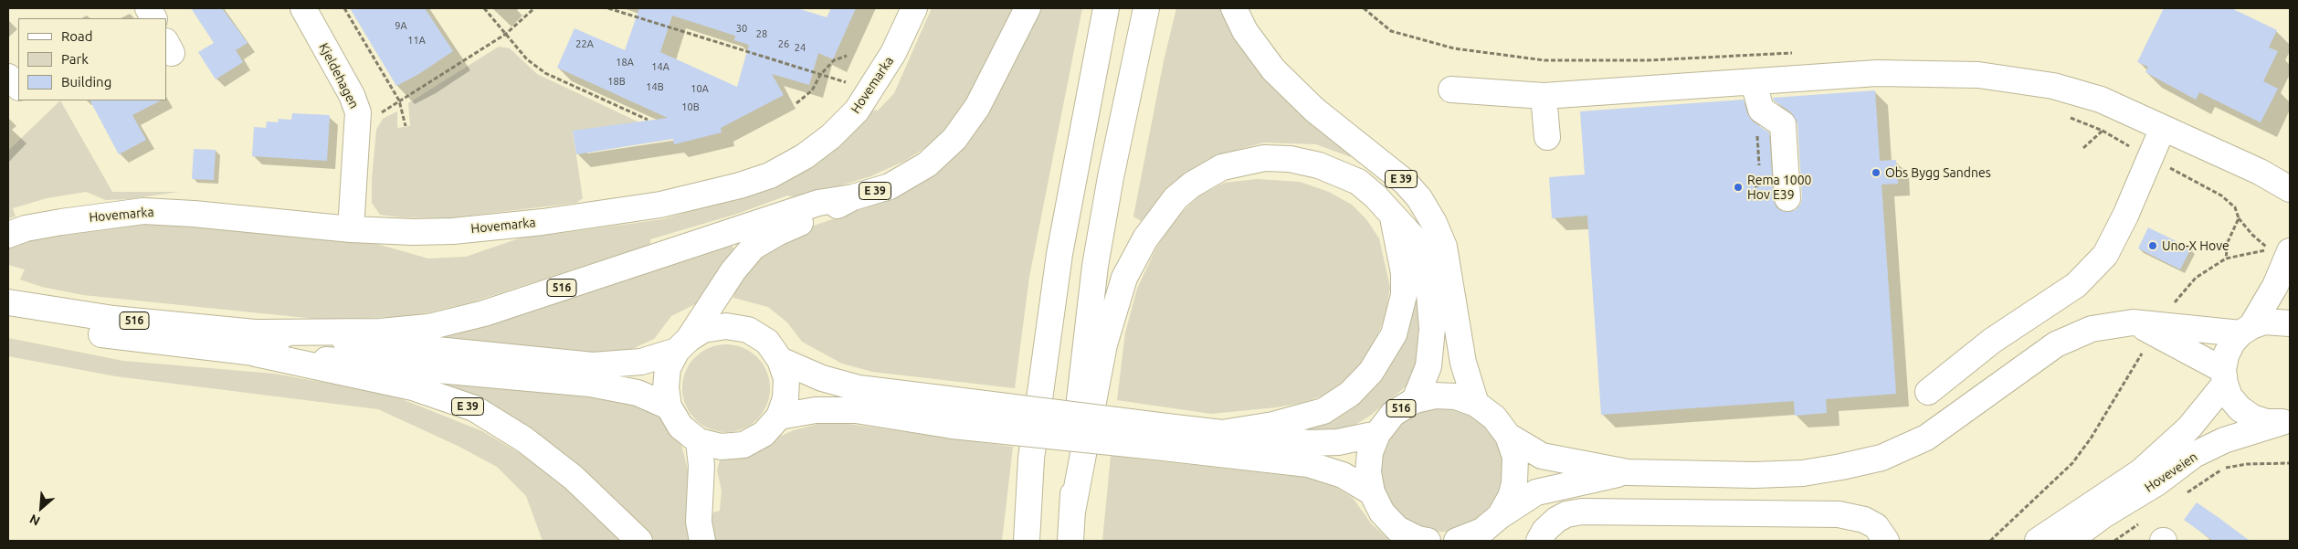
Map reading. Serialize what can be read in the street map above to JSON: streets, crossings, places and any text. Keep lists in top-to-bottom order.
{
  "streets": {
    "main road": [
      "Kjeldehagen",
      "Hovemarka",
      "E 39",
      "516",
      "Hoveveien"
    ]
  },
  "crossings": [
    ["Kjeldehagen", "Hovemarka"],
    ["E 39", "516"]
  ],
  "places": ["Obs Bygg Sandnes", "Rema 1000 Hov E39", "Uno-X Hove"],
  "house_numbers": [
    "9A",
    "30",
    "28",
    "11A",
    "22A",
    "26",
    "24",
    "18A",
    "14A",
    "18B",
    "14B",
    "10A",
    "10B"
  ],
  "legend": ["Road", "Park", "Building"],
  "north": "bottom left"
}
